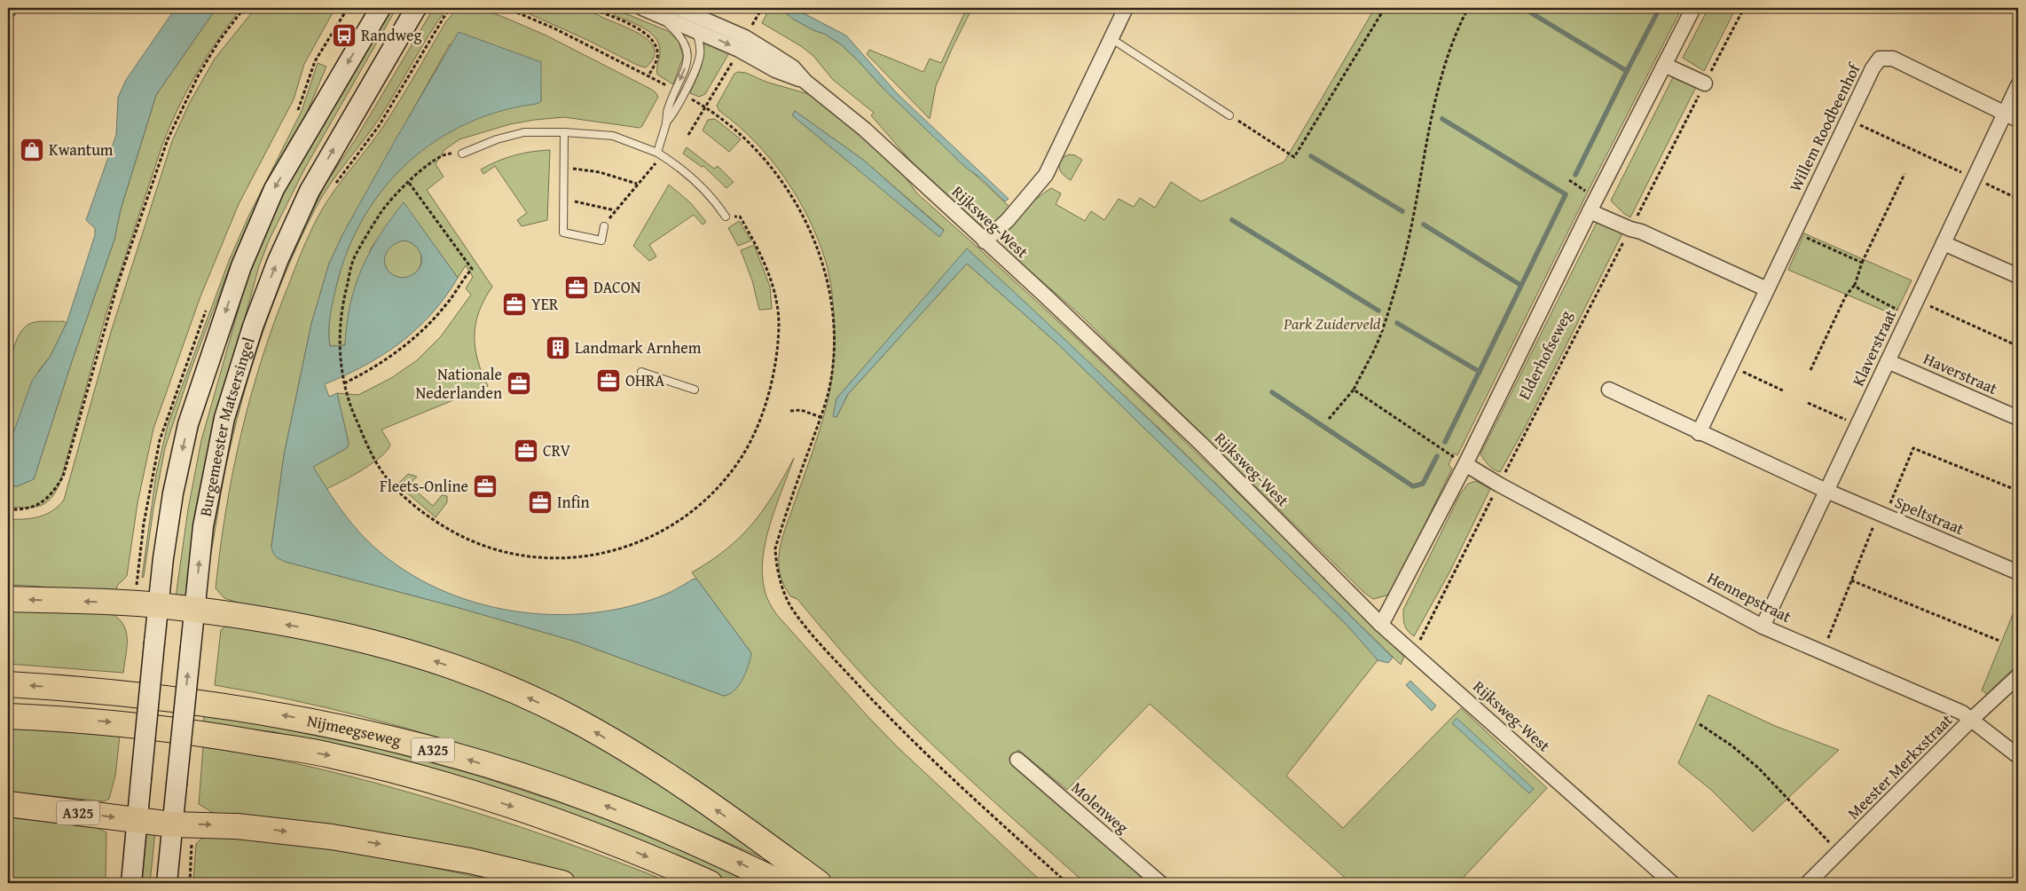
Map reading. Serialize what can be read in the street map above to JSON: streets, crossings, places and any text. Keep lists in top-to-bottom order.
{
  "streets": {
    "highway": ["Nijmeegseweg", "A325"],
    "main road": ["Burgemeester Matsersingel"],
    "street": [
      "Willem Roodbeenhof",
      "Rijksweg-West",
      "Klaverstraat",
      "Elderhofseweg",
      "Haverstraat",
      "Speltstraat",
      "Hennepstraat",
      "Meester Merkxstraat",
      "Molenweg"
    ]
  },
  "crossings": [
    ["Willem Roodbeenhof", "Klaverstraat"],
    ["Rijksweg-West", "Elderhofseweg"],
    ["Klaverstraat", "Haverstraat"],
    ["Klaverstraat", "Speltstraat"],
    ["Klaverstraat", "Hennepstraat"],
    ["Elderhofseweg", "Hennepstraat"],
    ["Burgemeester Matsersingel", "A325"],
    ["Hennepstraat", "Meester Merkxstraat"]
  ],
  "parks": ["Park Zuiderveld"],
  "places": {
    "bus stop": ["Randweg"],
    "shop": ["Kwantum"],
    "office": [
      "DACON",
      "YER",
      "OHRA",
      "Nationale Nederlanden",
      "CRV",
      "Fleets-Online",
      "Infin"
    ],
    "building": ["Landmark Arnhem"]
  }
}
